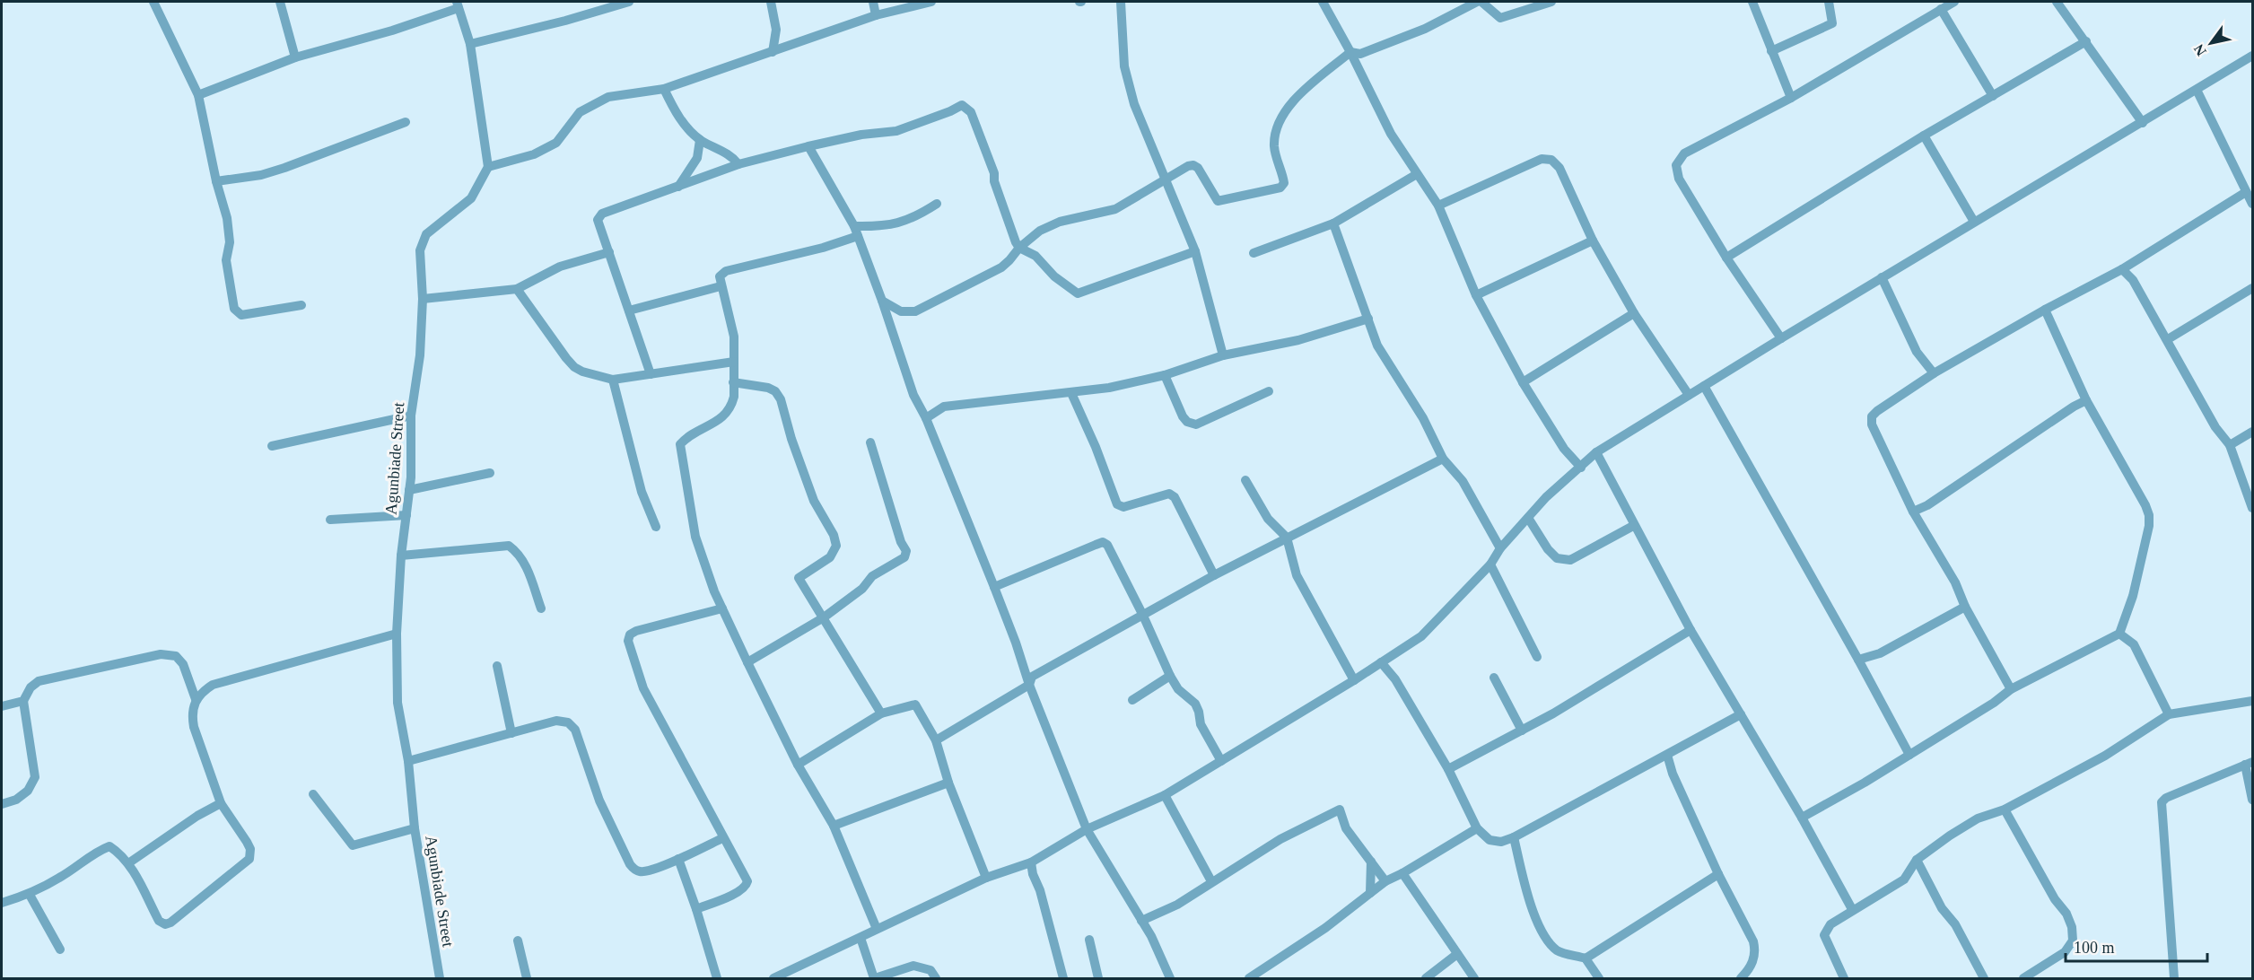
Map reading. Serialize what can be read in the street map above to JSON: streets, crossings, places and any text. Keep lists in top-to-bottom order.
{
  "streets": {
    "street": ["Agunbiade Street"]
  },
  "scale_bar": "100 m",
  "north": "bottom left"
}
